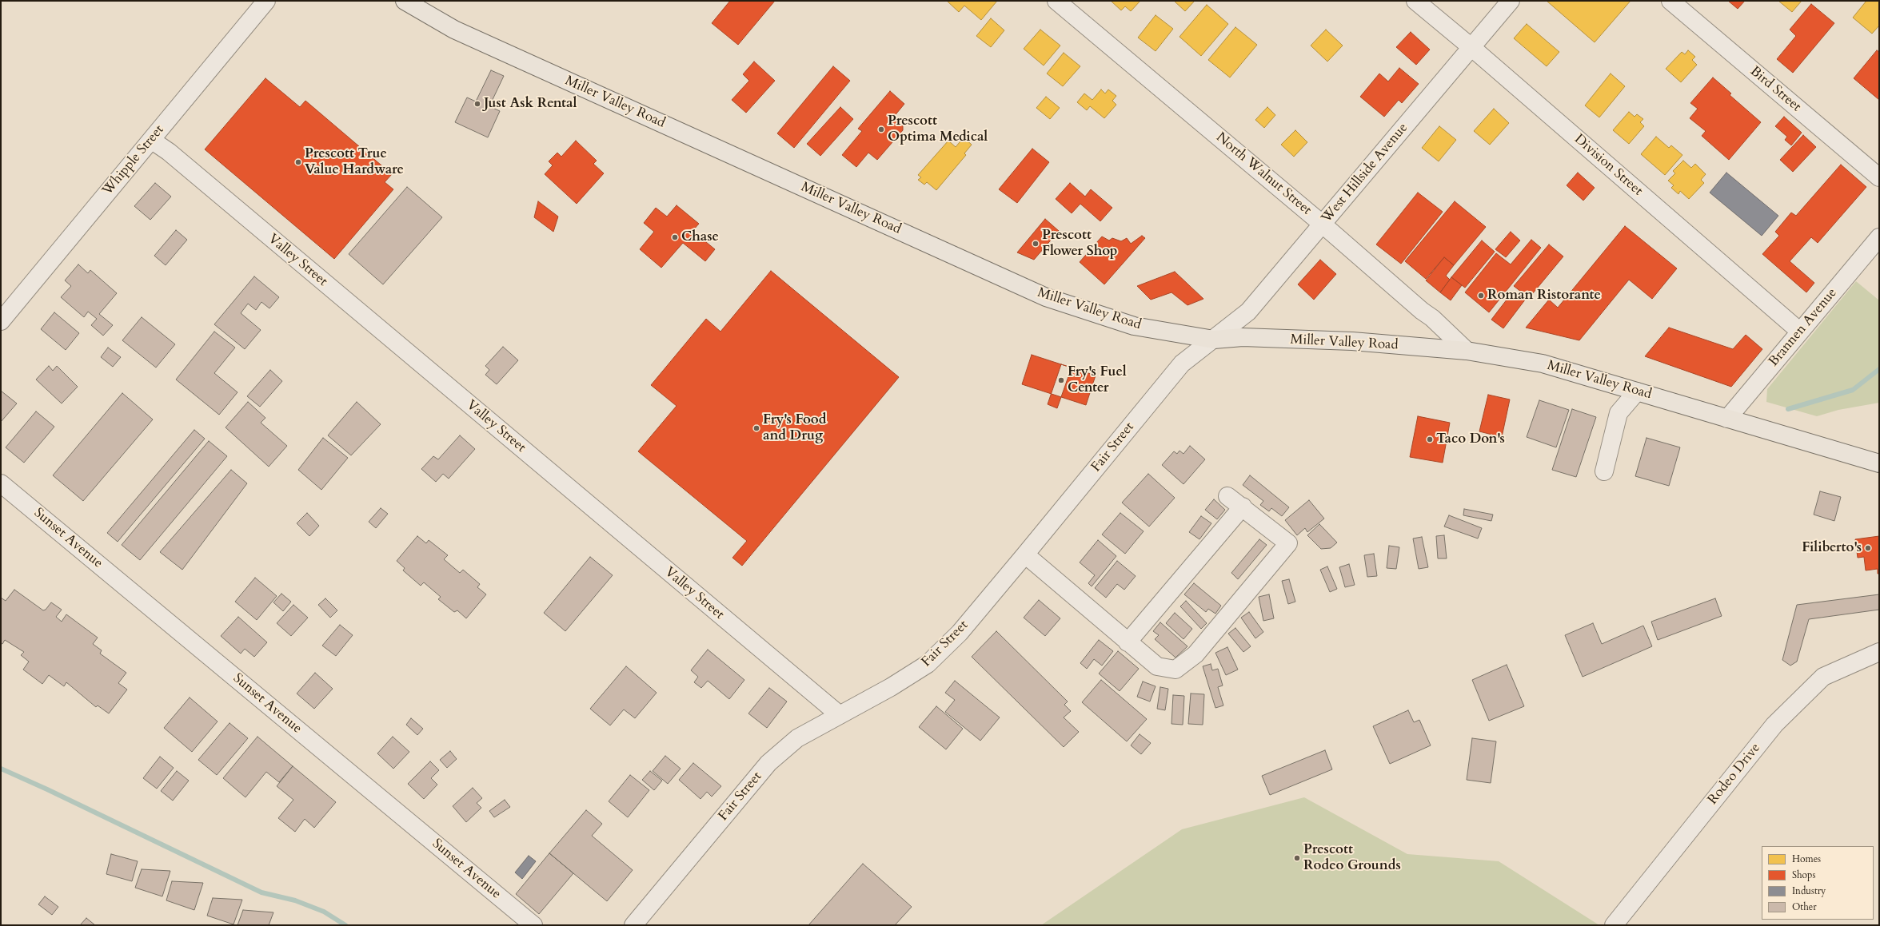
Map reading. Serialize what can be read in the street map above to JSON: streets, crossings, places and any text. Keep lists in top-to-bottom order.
{
  "streets": {
    "main road": ["Miller Valley Road"],
    "street": [
      "Bird Street",
      "Whipple Street",
      "Division Street",
      "West Hillside Avenue",
      "North Walnut Street",
      "Valley Street",
      "Brannen Avenue",
      "Fair Street",
      "Sunset Avenue",
      "Rodeo Drive"
    ]
  },
  "crossings": [
    ["Miller Valley Road", "West Hillside Avenue"],
    ["Miller Valley Road", "North Walnut Street"],
    ["Miller Valley Road", "Brannen Avenue"],
    ["Miller Valley Road", "Fair Street"],
    ["Whipple Street", "Valley Street"],
    ["Division Street", "West Hillside Avenue"],
    ["Division Street", "Brannen Avenue"],
    ["West Hillside Avenue", "North Walnut Street"],
    ["West Hillside Avenue", "Fair Street"],
    ["Valley Street", "Fair Street"]
  ],
  "places": [
    "Just Ask Rental",
    "Prescott Optima Medical",
    "Prescott True Value Hardware",
    "Chase",
    "Prescott Flower Shop",
    "Roman Ristorante",
    "Fry's Fuel Center",
    "Fry's Food and Drug",
    "Taco Don's",
    "Filiberto's",
    "Prescott Rodeo Grounds"
  ],
  "legend": [
    "Homes",
    "Shops",
    "Industry",
    "Other"
  ]
}
